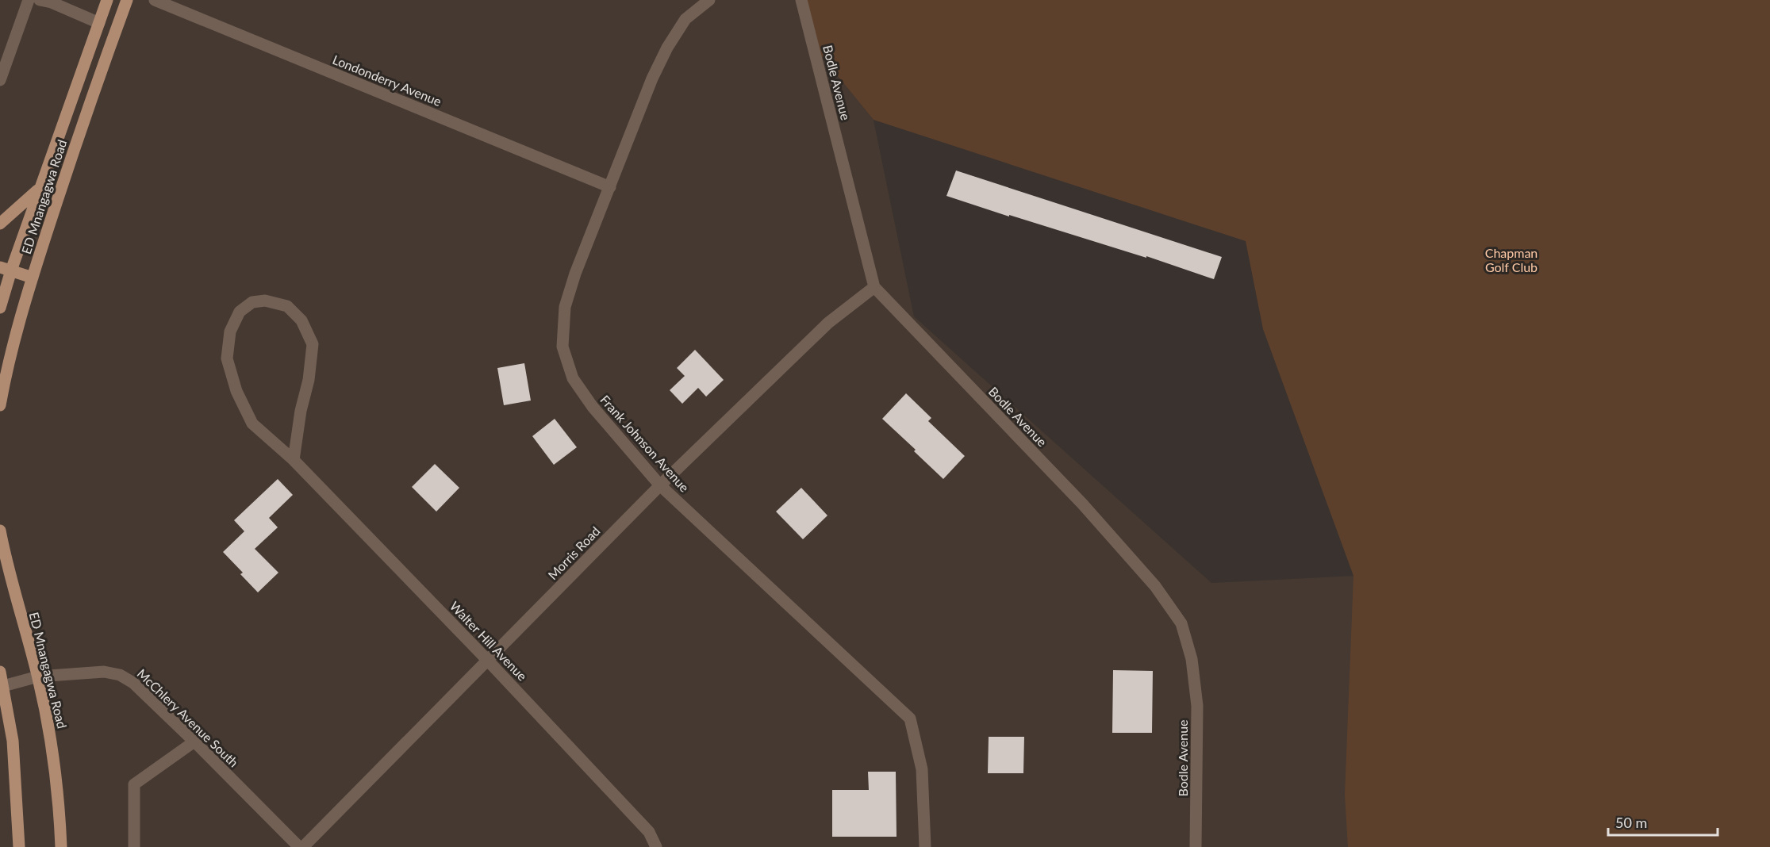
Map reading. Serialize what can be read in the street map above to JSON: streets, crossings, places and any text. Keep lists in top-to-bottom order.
{
  "streets": {
    "main road": ["ED Mnangagwa Road"],
    "street": [
      "Londonderry Avenue",
      "Bodle Avenue",
      "Frank Johnson Avenue",
      "Morris Road",
      "Walter Hill Avenue",
      "McChlery Avenue South"
    ]
  },
  "crossings": [
    ["Londonderry Avenue", "Frank Johnson Avenue"],
    ["Bodle Avenue", "Morris Road"],
    ["ED Mnangagwa Road", "McChlery Avenue South"],
    ["Frank Johnson Avenue", "Morris Road"],
    ["Morris Road", "Walter Hill Avenue"]
  ],
  "parks": ["Chapman Golf Club"],
  "scale_bar": "50 m"
}
